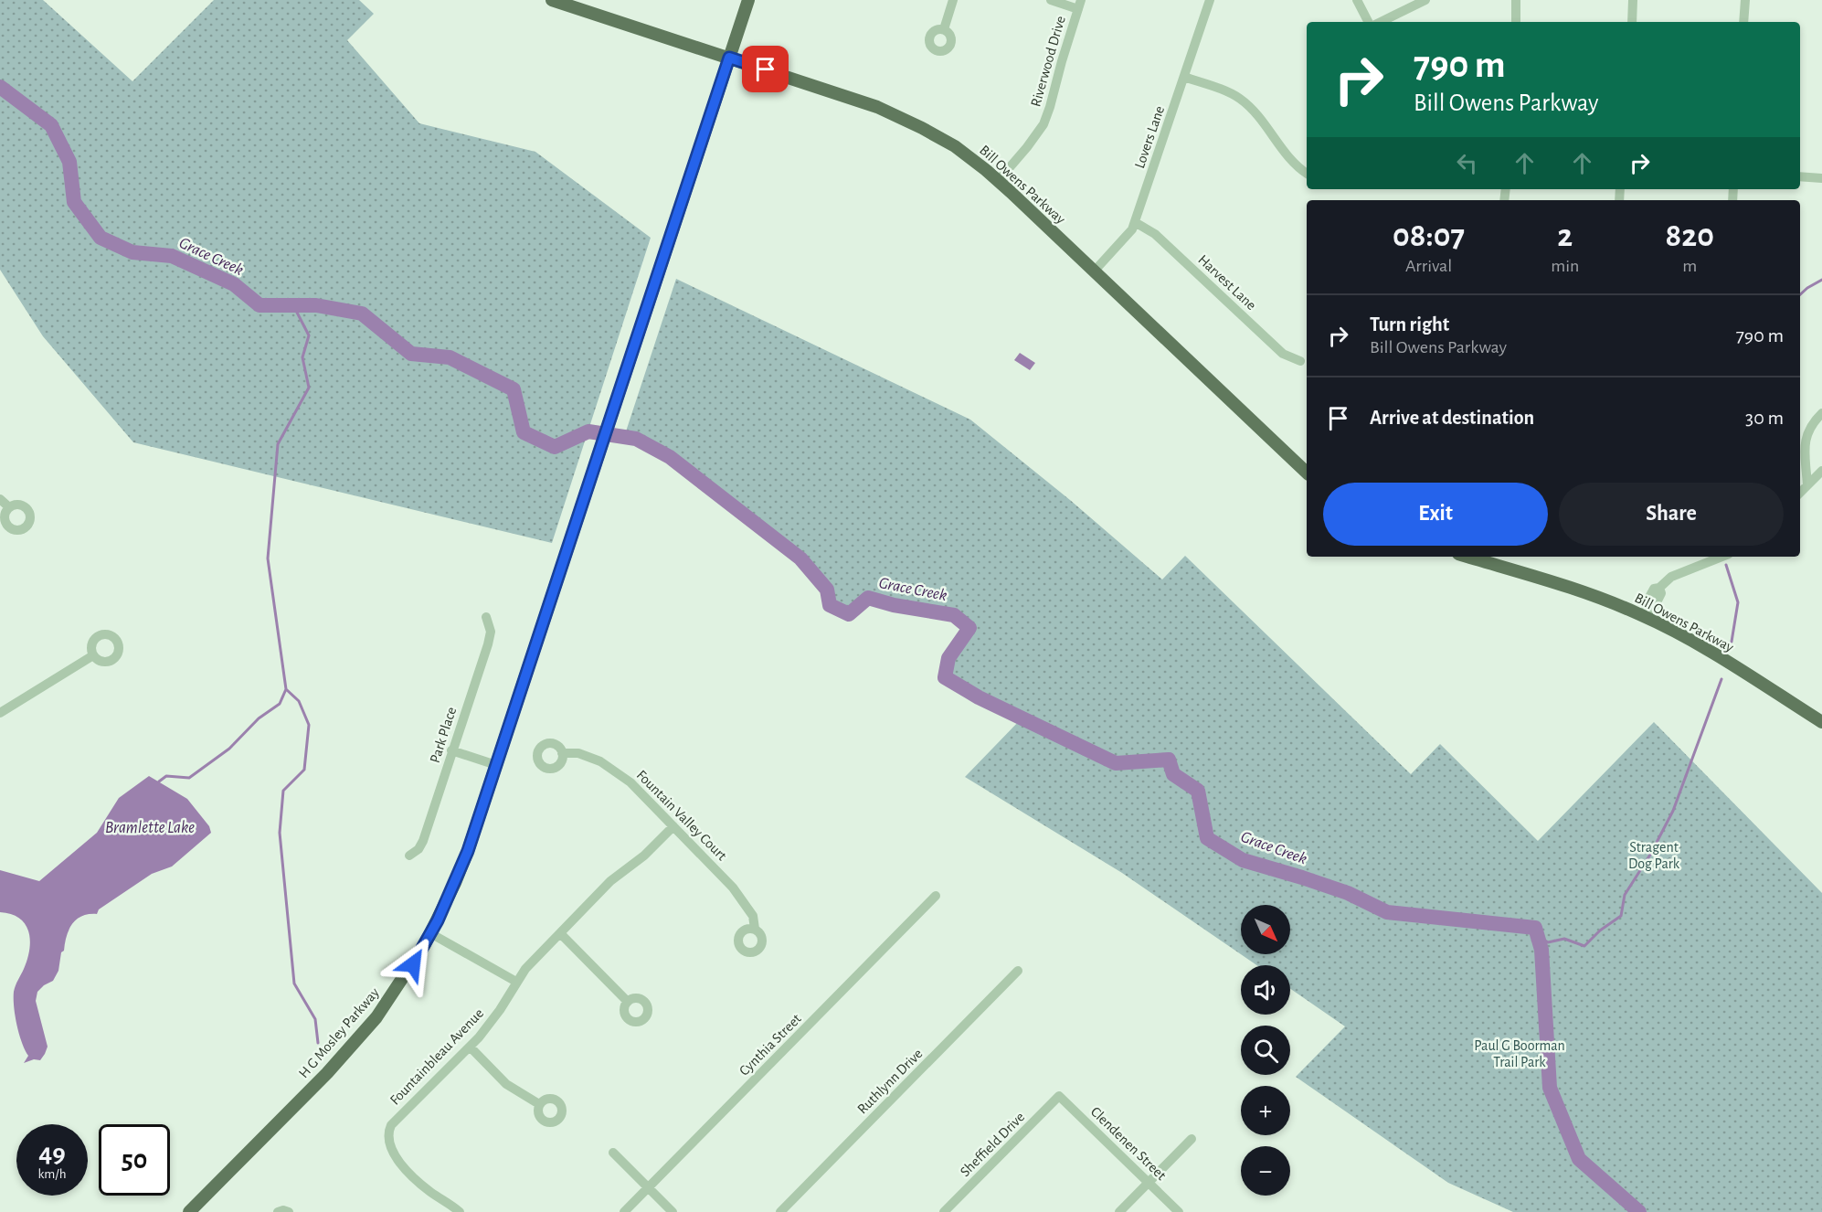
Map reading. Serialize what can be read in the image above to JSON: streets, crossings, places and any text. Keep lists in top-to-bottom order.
{
  "streets": {
    "main road": ["Bill Owens Parkway", "H G Mosley Parkway"],
    "street": [
      "Riverwood Drive",
      "Lovers Lane",
      "Harvest Lane",
      "Park Place",
      "Fountain Valley Court",
      "Cynthia Street",
      "Fountainbleau Avenue",
      "Ruthlynn Drive",
      "Clendenen Street",
      "Sheffield Drive"
    ]
  },
  "crossings": [
    ["Riverwood Drive", "Bill Owens Parkway"],
    ["Lovers Lane", "Bill Owens Parkway"],
    ["Lovers Lane", "Harvest Lane"],
    ["Bill Owens Parkway", "H G Mosley Parkway"],
    ["Fountain Valley Court", "Fountainbleau Avenue"],
    ["Clendenen Street", "Sheffield Drive"]
  ],
  "water": ["Grace Creek", "Bramlette Lake"],
  "parks": ["Stragent Dog Park", "Paul G Boorman Trail Park"],
  "north": "bottom right",
  "page": {
    "turn": ["790 m", "Bill Owens Parkway"],
    "eta": [
      "08:07",
      "Arrival",
      "2",
      "min",
      "820",
      "m"
    ],
    "list": [
      {
        "name": "Turn right",
        "note": "Bill Owens Parkway",
        "value": "790 m"
      },
      {
        "name": "Arrive at destination",
        "value": "30 m"
      }
    ],
    "buttons": ["Exit", "Share"],
    "map_buttons": ["+", "−"],
    "speed": "49 km/h",
    "limit": "50"
  }
}
